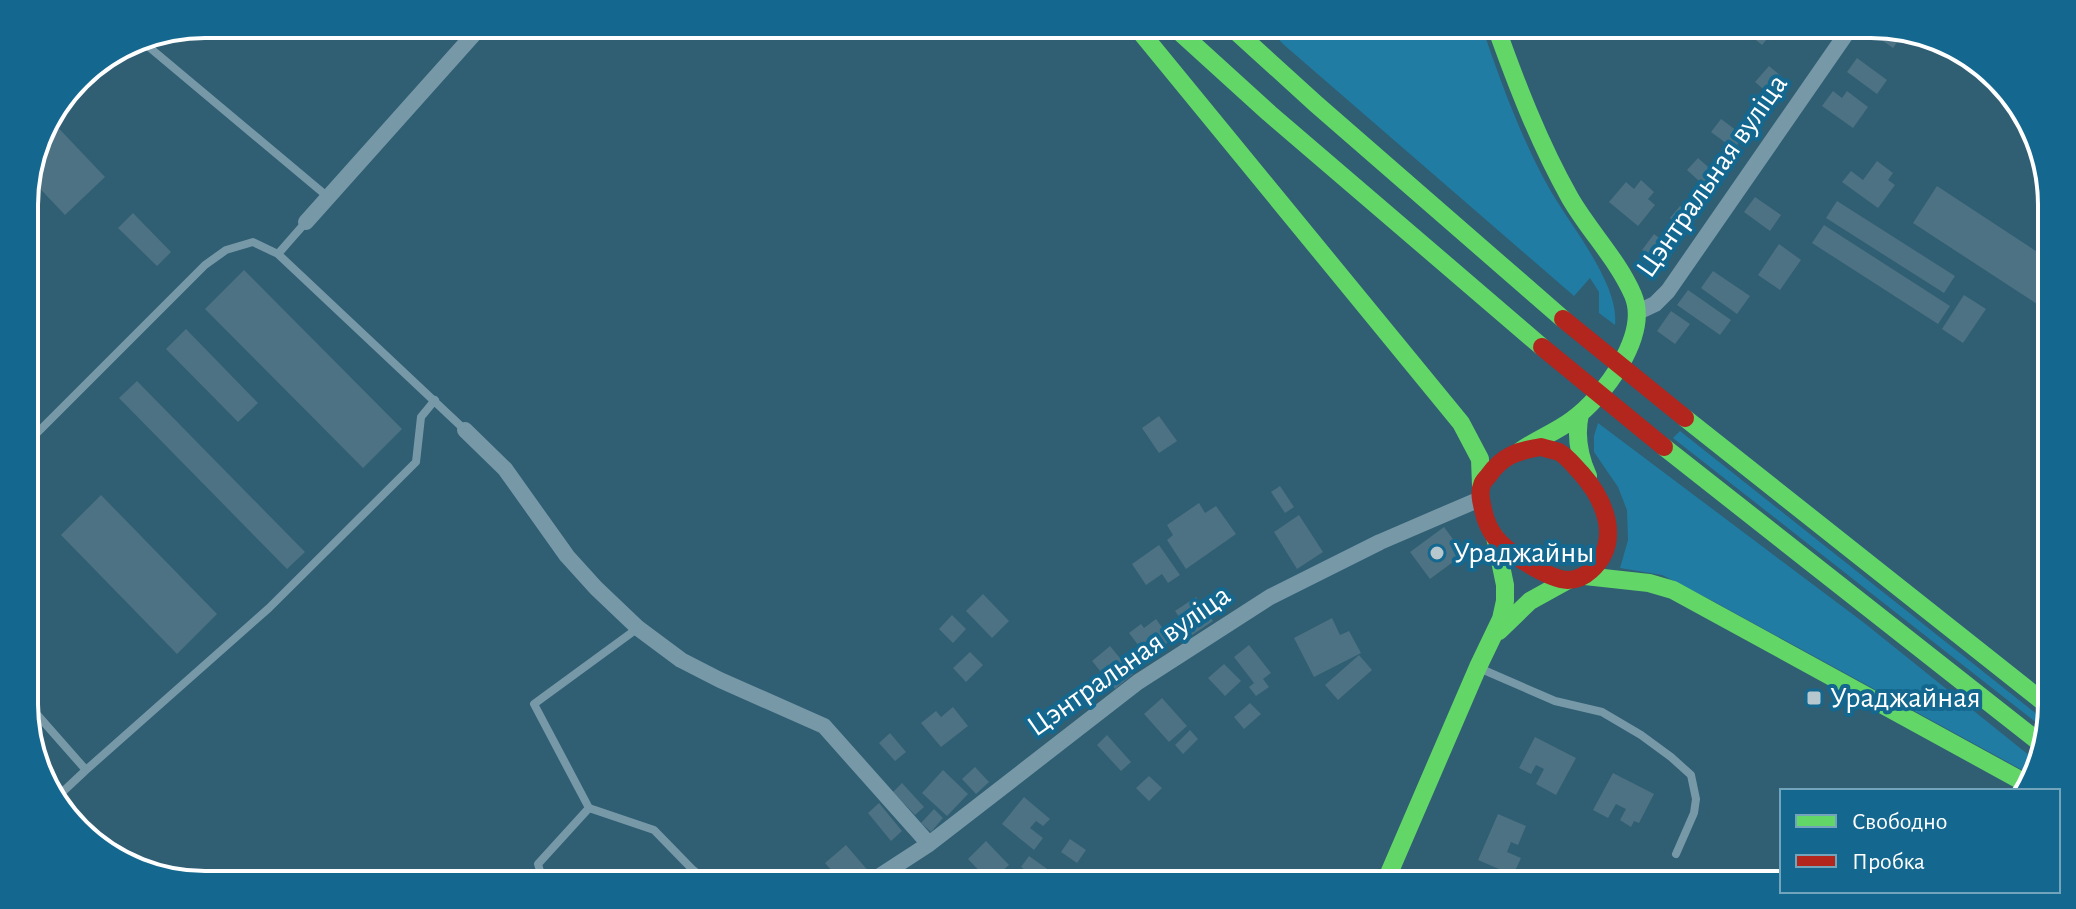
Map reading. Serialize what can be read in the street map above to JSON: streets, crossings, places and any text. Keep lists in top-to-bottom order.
{
  "streets": {
    "street": ["Цэнтральная вуліца"]
  },
  "places": {
    "other": ["Ураджайны"],
    "transit": ["Ураджайная"]
  },
  "legend": ["Свободно", "Пробка"]
}
